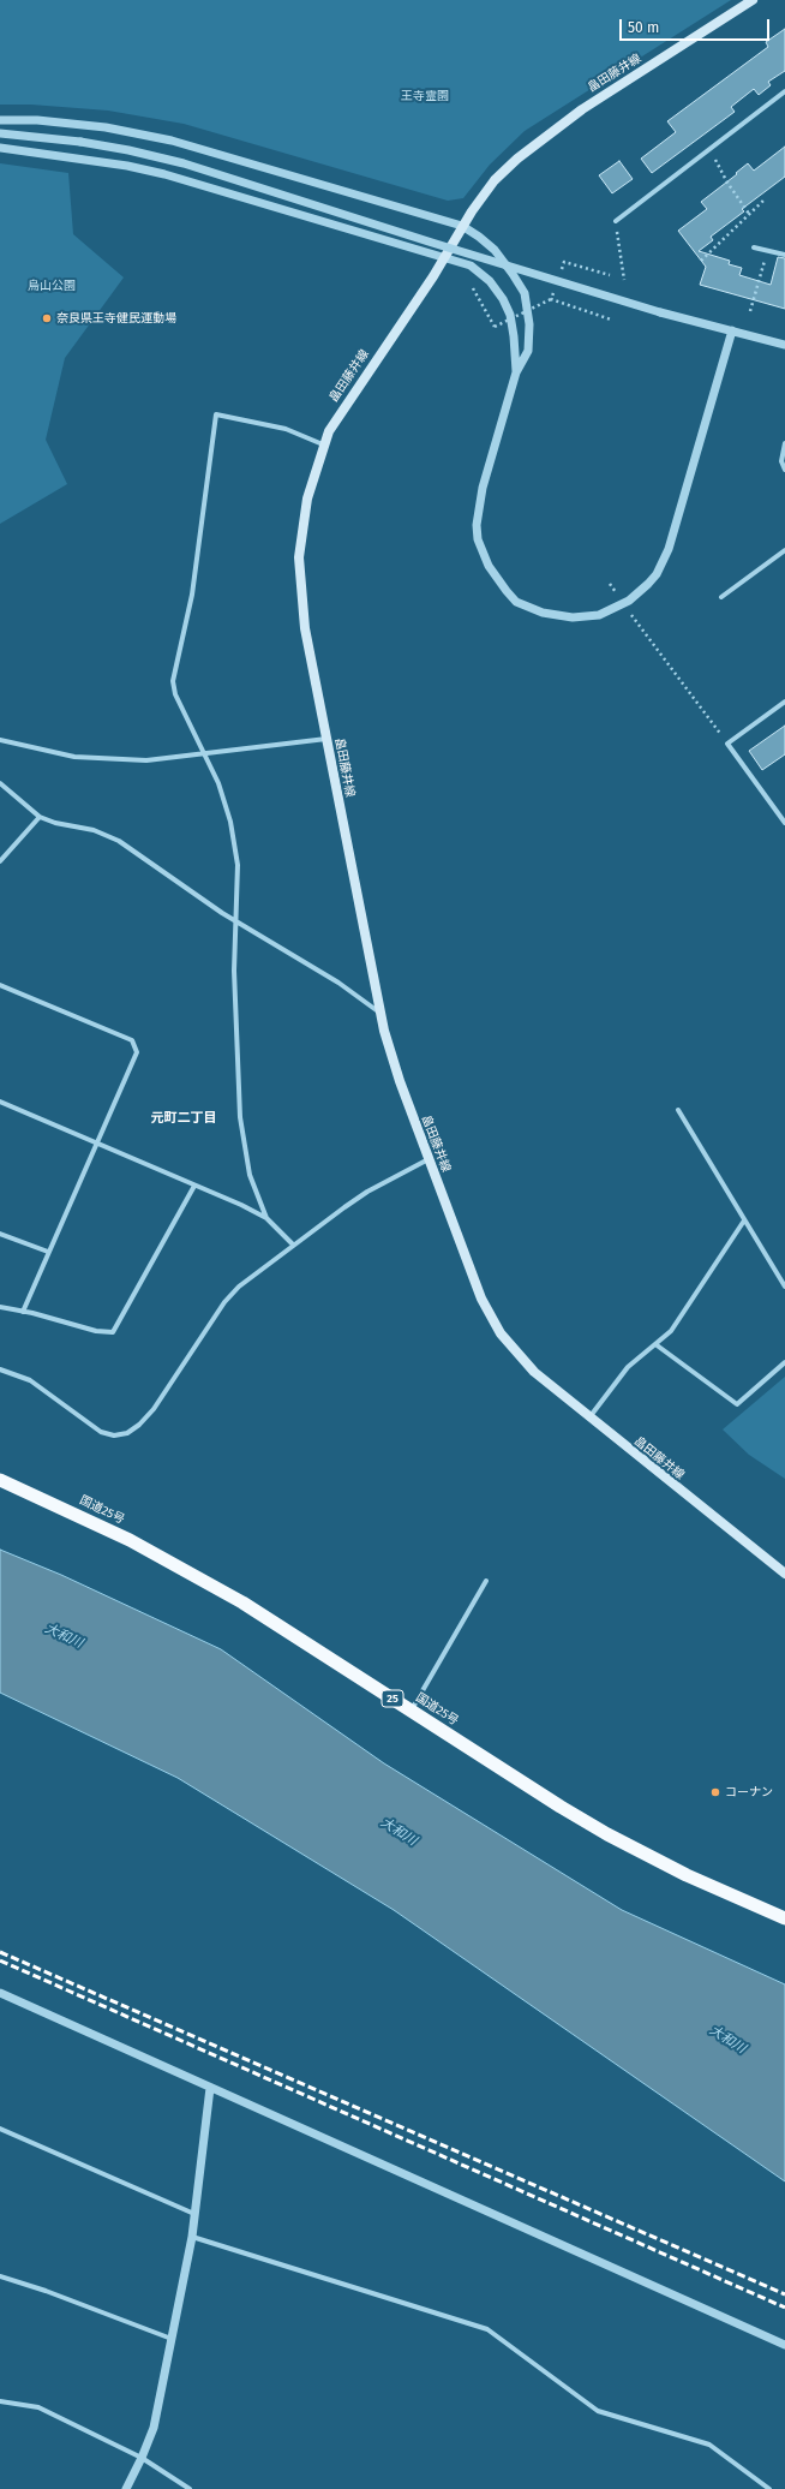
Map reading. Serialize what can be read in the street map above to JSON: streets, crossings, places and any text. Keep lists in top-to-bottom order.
{
  "streets": {
    "highway": ["国道25号", "25"],
    "main road": ["畠田藤井線"]
  },
  "districts": ["元町二丁目"],
  "water": ["大和川"],
  "parks": ["王寺霊園", "烏山公園"],
  "places": ["奈良県王寺健民運動場", "コーナン"],
  "scale_bar": "50 m"
}
